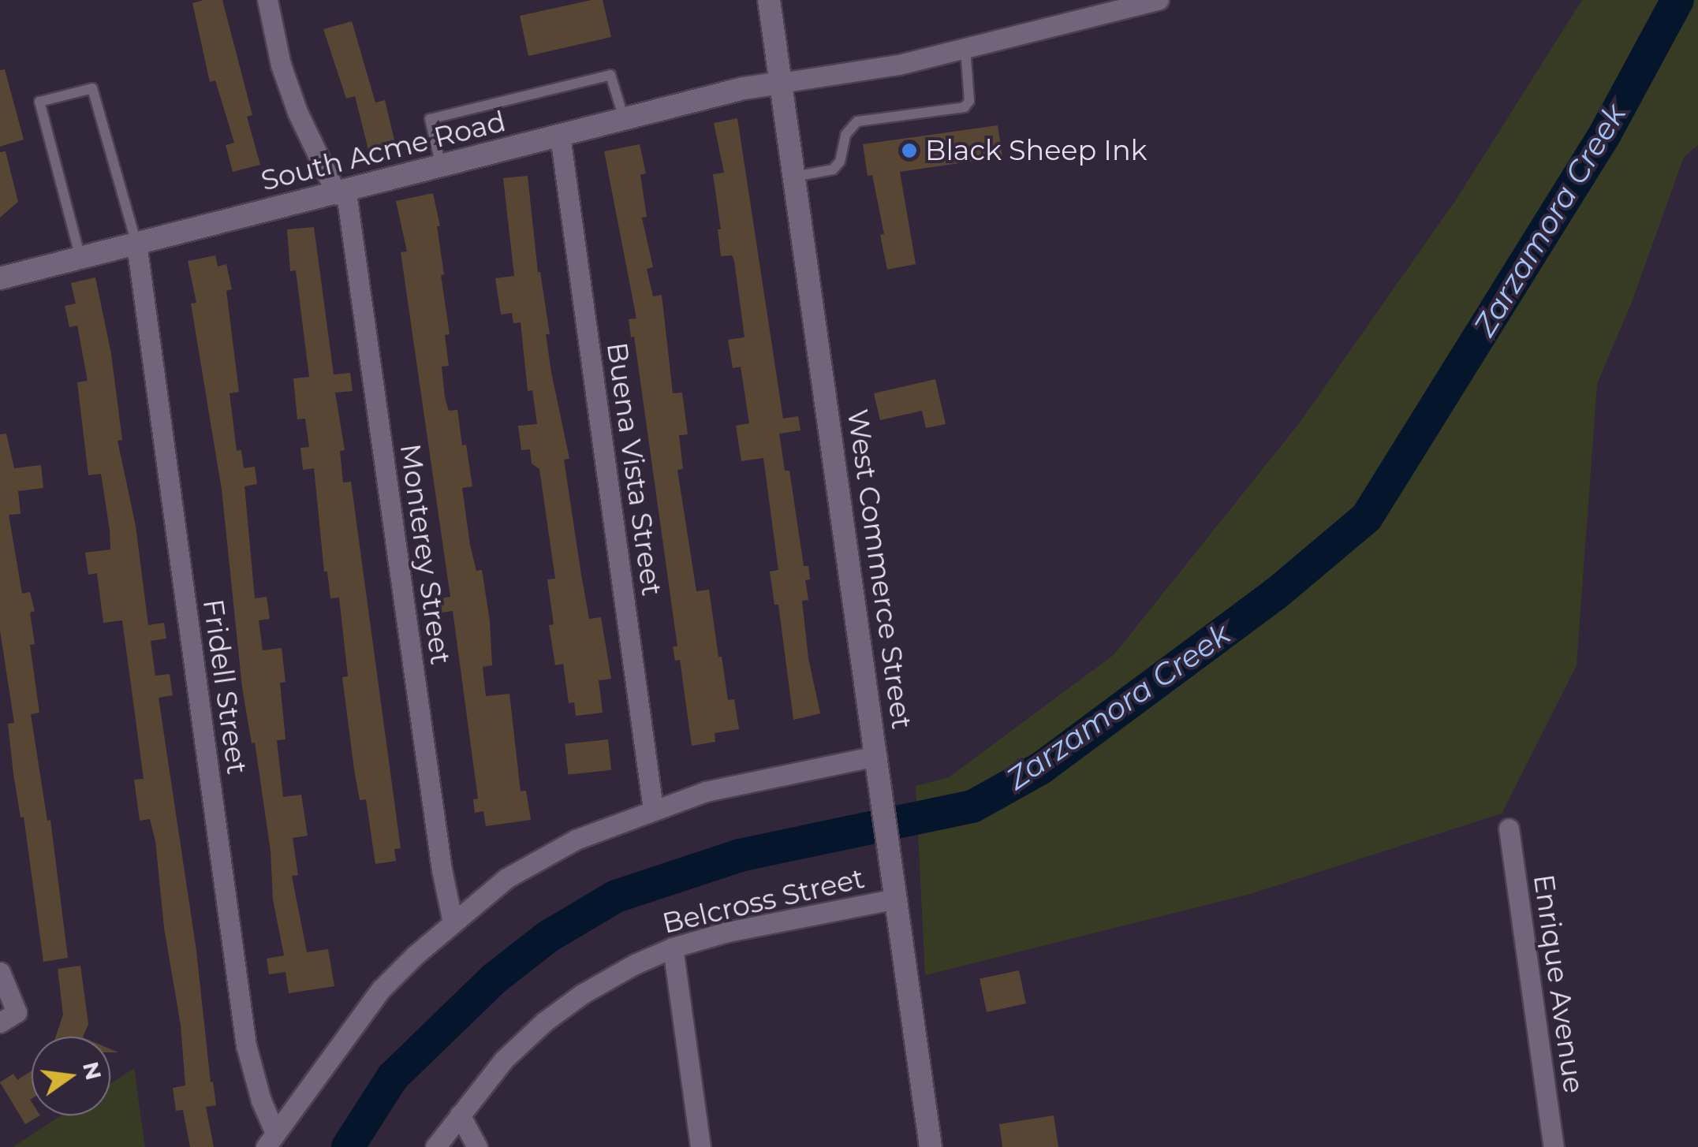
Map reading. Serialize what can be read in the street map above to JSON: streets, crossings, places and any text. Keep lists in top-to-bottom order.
{
  "streets": {
    "main road": ["South Acme Road", "West Commerce Street"],
    "street": [
      "Buena Vista Street",
      "Monterey Street",
      "Fridell Street",
      "Belcross Street",
      "Enrique Avenue"
    ]
  },
  "crossings": [
    ["South Acme Road", "Buena Vista Street"],
    ["South Acme Road", "Monterey Street"],
    ["South Acme Road", "West Commerce Street"],
    ["South Acme Road", "Fridell Street"],
    ["West Commerce Street", "Belcross Street"]
  ],
  "water": ["Zarzamora Creek"],
  "places": ["Black Sheep Ink"],
  "north": "right"
}
